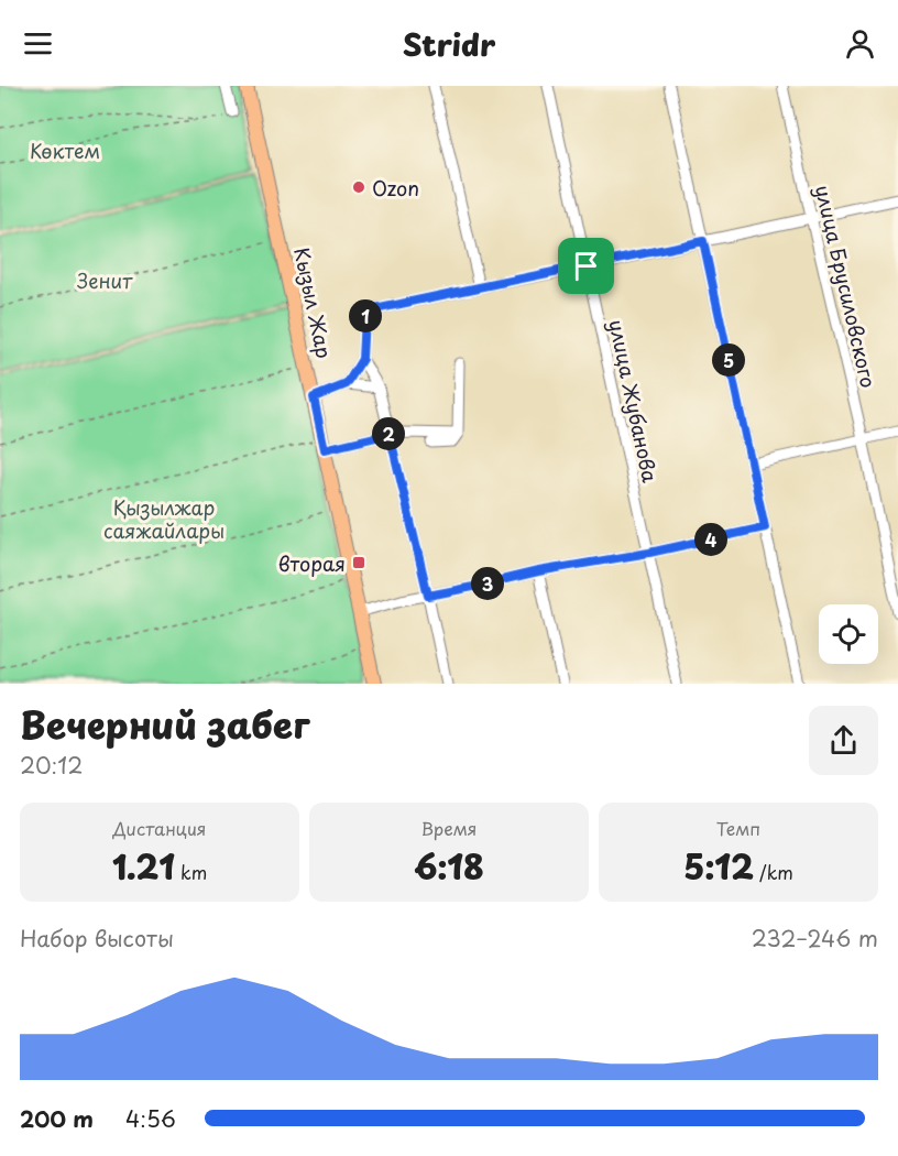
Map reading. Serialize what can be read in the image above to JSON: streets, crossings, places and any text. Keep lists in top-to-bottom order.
{
  "streets": {
    "main road": ["Кызыл Жар"],
    "street": ["улица Брусиловского", "улица Жубанова"]
  },
  "parks": ["Көктем", "Зенит", "Қызылжар саяжайлары"],
  "places": {
    "other": ["Ozon"],
    "transit": ["вторая"]
  },
  "page": {
    "header": "Stridr",
    "pins": [
      "1",
      "5",
      "2",
      "4",
      "3"
    ],
    "heading": ["Вечерний забег", "20:12"],
    "stats": [
      ["Дистанция", "1.21 km"],
      ["Время", "6:18"],
      ["Темп", "5:12 /km"]
    ],
    "chart": ["Набор высоты", "232–246 m"],
    "list": [
      {
        "name": "200 m",
        "note": "4:56"
      }
    ]
  }
}
